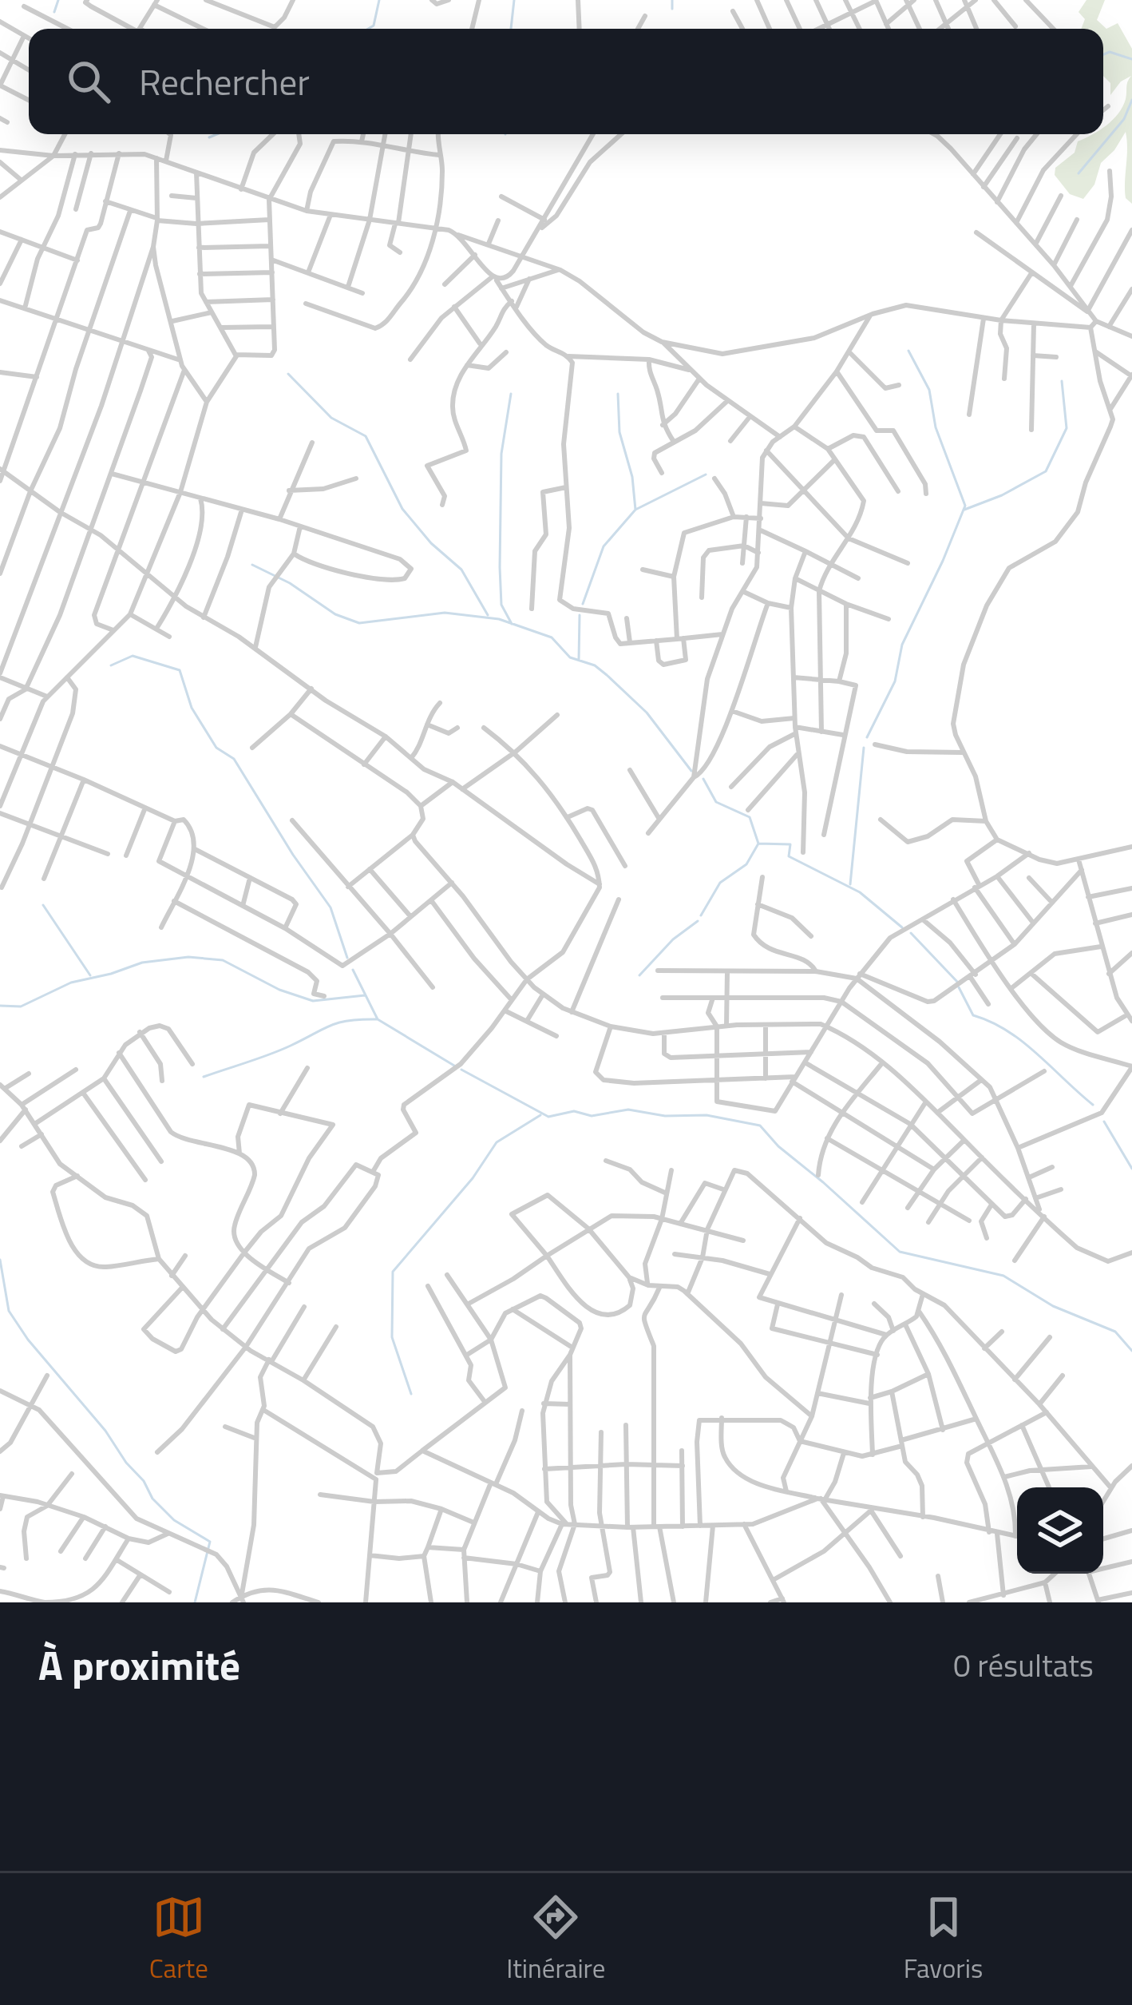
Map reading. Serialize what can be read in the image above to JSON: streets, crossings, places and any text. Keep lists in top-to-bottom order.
{
  "page": {
    "search": "Rechercher",
    "heading": ["À proximité", "0 résultats"],
    "nav": ["Carte", "Itinéraire", "Favoris"]
  }
}
